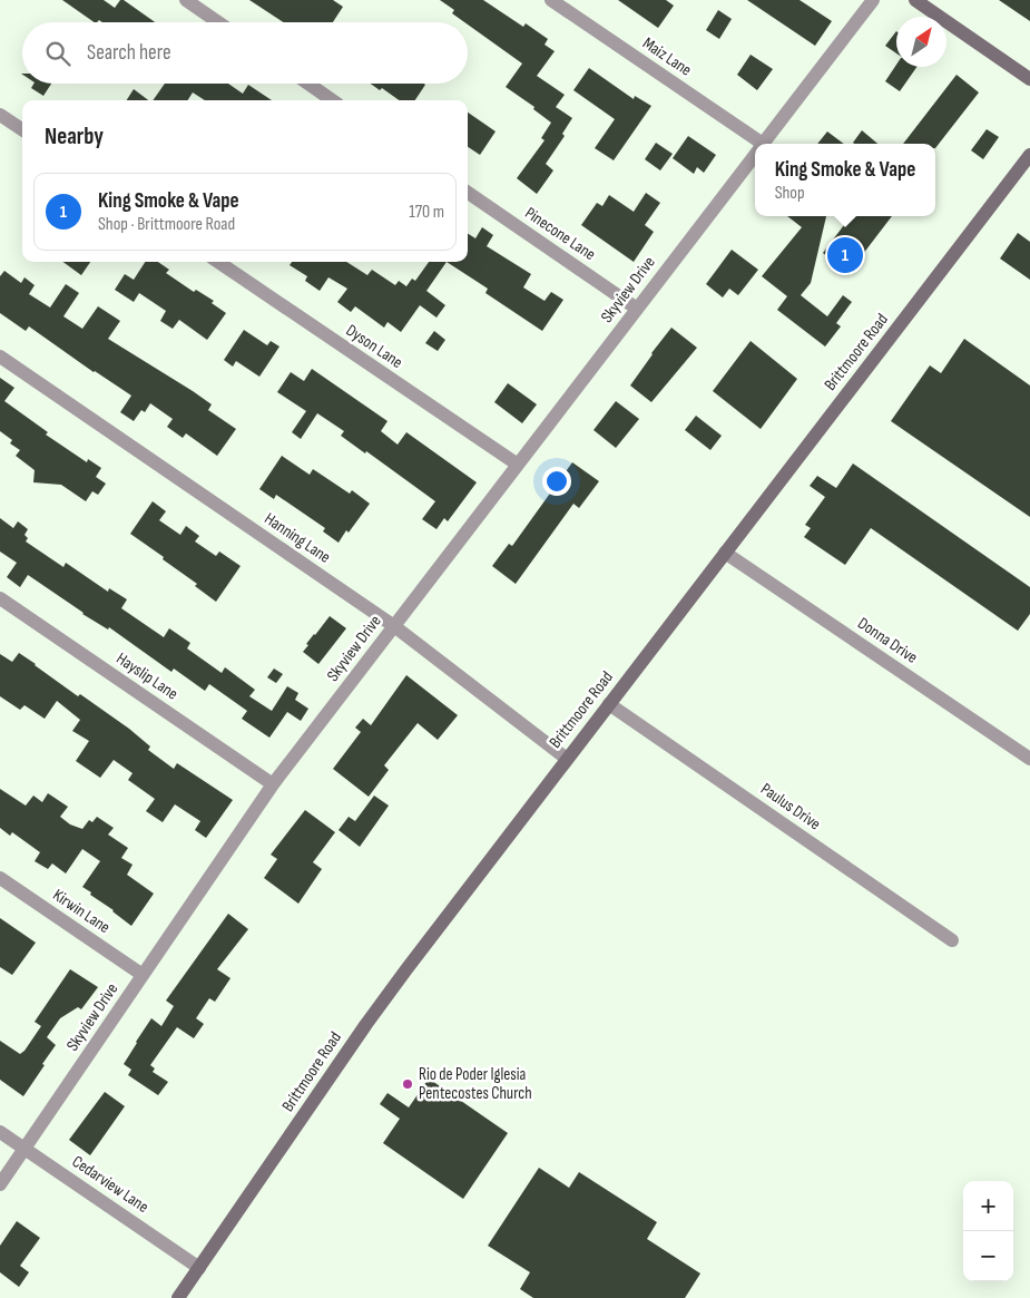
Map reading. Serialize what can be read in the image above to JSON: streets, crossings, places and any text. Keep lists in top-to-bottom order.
{
  "streets": {
    "main road": ["Brittmoore Road"],
    "street": [
      "Maiz Lane",
      "Pinecone Lane",
      "Skyview Drive",
      "Dyson Lane",
      "Hanning Lane",
      "Donna Drive",
      "Hayslip Lane",
      "Paulus Drive",
      "Kirwin Lane",
      "Cedarview Lane"
    ]
  },
  "crossings": [
    ["Pinecone Lane", "Skyview Drive"],
    ["Skyview Drive", "Dyson Lane"],
    ["Skyview Drive", "Hanning Lane"],
    ["Skyview Drive", "Hayslip Lane"],
    ["Skyview Drive", "Kirwin Lane"],
    ["Skyview Drive", "Cedarview Lane"],
    ["Brittmoore Road", "Hanning Lane"],
    ["Brittmoore Road", "Donna Drive"],
    ["Brittmoore Road", "Paulus Drive"],
    ["Brittmoore Road", "Cedarview Lane"]
  ],
  "places": ["Rio de Poder Iglesia Pentecostes Church"],
  "north": "top right",
  "page": {
    "search": "Search here",
    "heading": "Nearby",
    "popup": ["King Smoke & Vape", "Shop"],
    "list": [
      {
        "mark": "1",
        "name": "King Smoke & Vape",
        "note": "Shop · Brittmoore Road",
        "value": "170 m"
      }
    ],
    "pins": "1",
    "map_buttons": ["+", "−"]
  }
}
